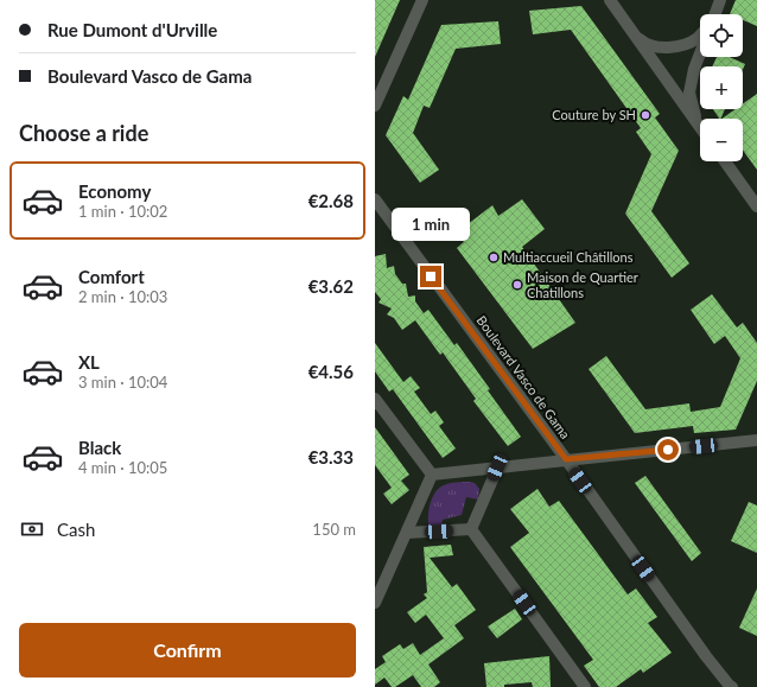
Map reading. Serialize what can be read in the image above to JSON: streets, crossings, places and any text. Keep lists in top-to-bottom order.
{
  "streets": {
    "street": ["Boulevard Vasco de Gama"]
  },
  "places": ["Couture by SH", "Multiaccueil Châtillons", "Maison de Quartier Chatillons"],
  "page": {
    "banner": ["Rue Dumont d'Urville", "Boulevard Vasco de Gama"],
    "map_buttons": ["+", "−"],
    "heading": "Choose a ride",
    "list": [
      {
        "name": "Economy",
        "note": "1 min · 10:02",
        "value": "€2.68"
      },
      {
        "name": "Comfort",
        "note": "2 min · 10:03",
        "value": "€3.62"
      },
      {
        "name": "XL",
        "note": "3 min · 10:04",
        "value": "€4.56"
      },
      {
        "name": "Black",
        "note": "4 min · 10:05",
        "value": "€3.33"
      }
    ],
    "bubble": "1 min",
    "pay": ["Cash", "150 m"],
    "buttons": "Confirm"
  }
}
